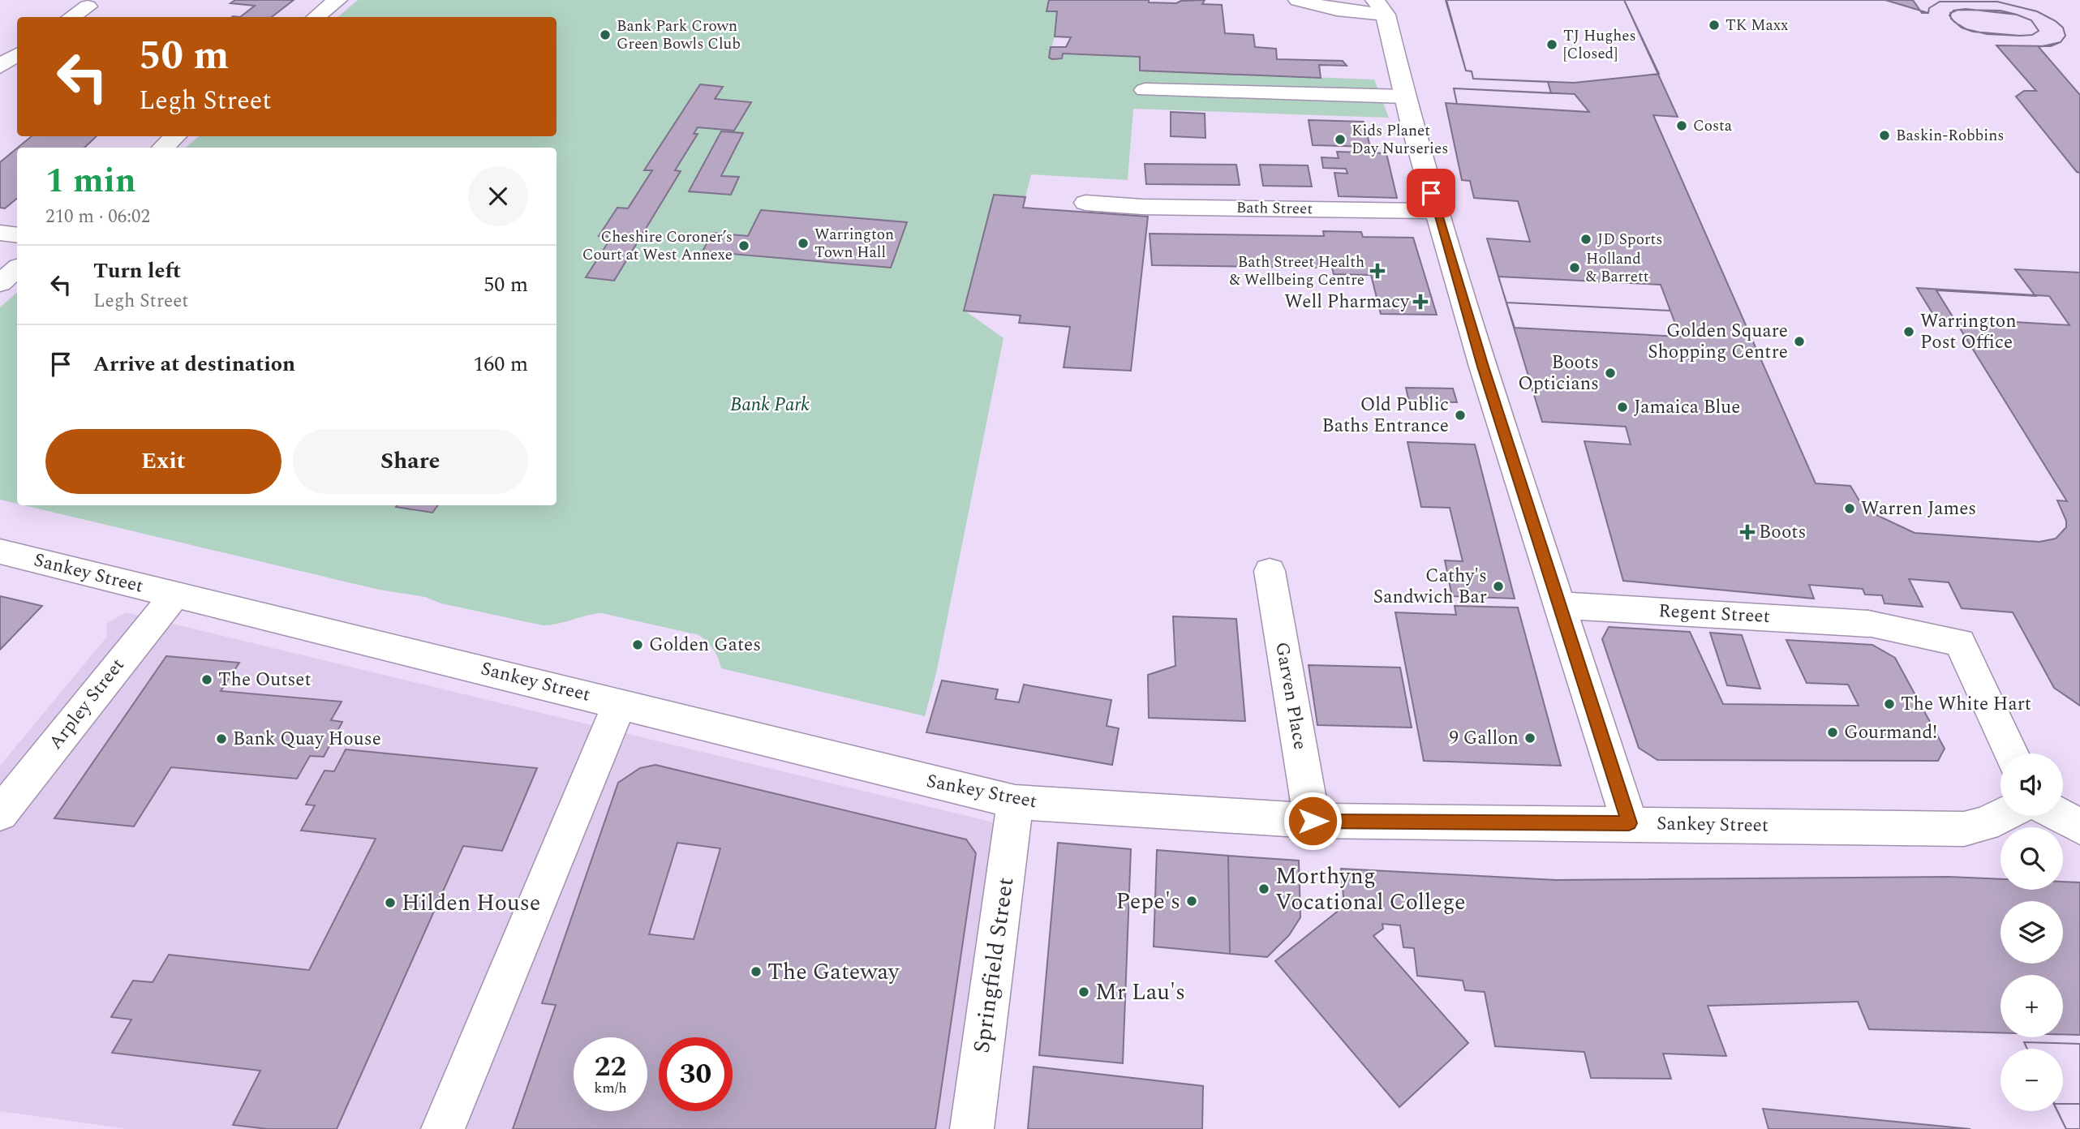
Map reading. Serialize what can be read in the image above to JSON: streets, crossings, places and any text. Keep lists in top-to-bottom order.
{
  "streets": {
    "street": [
      "Bath Street",
      "Sankey Street",
      "Regent Street",
      "Garven Place",
      "Arpley Street",
      "Springfield Street"
    ]
  },
  "crossings": [
    ["Sankey Street", "Garven Place"],
    ["Sankey Street", "Arpley Street"],
    ["Sankey Street", "Springfield Street"]
  ],
  "parks": ["Bank Park"],
  "places": {
    "other": [
      "TK Maxx",
      "Bank Park Crown Green Bowls Club",
      "TJ Hughes [Closed]",
      "Costa",
      "Baskin-Robbins",
      "Kids Planet Day Nurseries",
      "JD Sports",
      "Warrington Town Hall",
      "Cheshire Coroner’s Court at West Annexe",
      "Holland & Barrett",
      "Warrington Post Office",
      "Golden Square Shopping Centre",
      "Boots Opticians",
      "Jamaica Blue",
      "Old Public Baths Entrance",
      "Warren James",
      "Cathy's Sandwich Bar",
      "Golden Gates",
      "The Outset",
      "The White Hart",
      "Gourmand!",
      "9 Gallon",
      "Bank Quay House",
      "Morthyng Vocational College",
      "Pepe's",
      "Hilden House",
      "The Gateway",
      "Mr Lau's"
    ],
    "health": ["Bath Street Health & Wellbeing Centre", "Well Pharmacy", "Boots"]
  },
  "page": {
    "turn": ["50 m", "Legh Street"],
    "heading": ["1 min", "210 m · 06:02"],
    "list": [
      {
        "name": "Turn left",
        "note": "Legh Street",
        "value": "50 m"
      },
      {
        "name": "Arrive at destination",
        "value": "160 m"
      }
    ],
    "buttons": ["Exit", "Share"],
    "map_buttons": ["+", "−"],
    "speed": "22 km/h",
    "limit": "30"
  }
}
